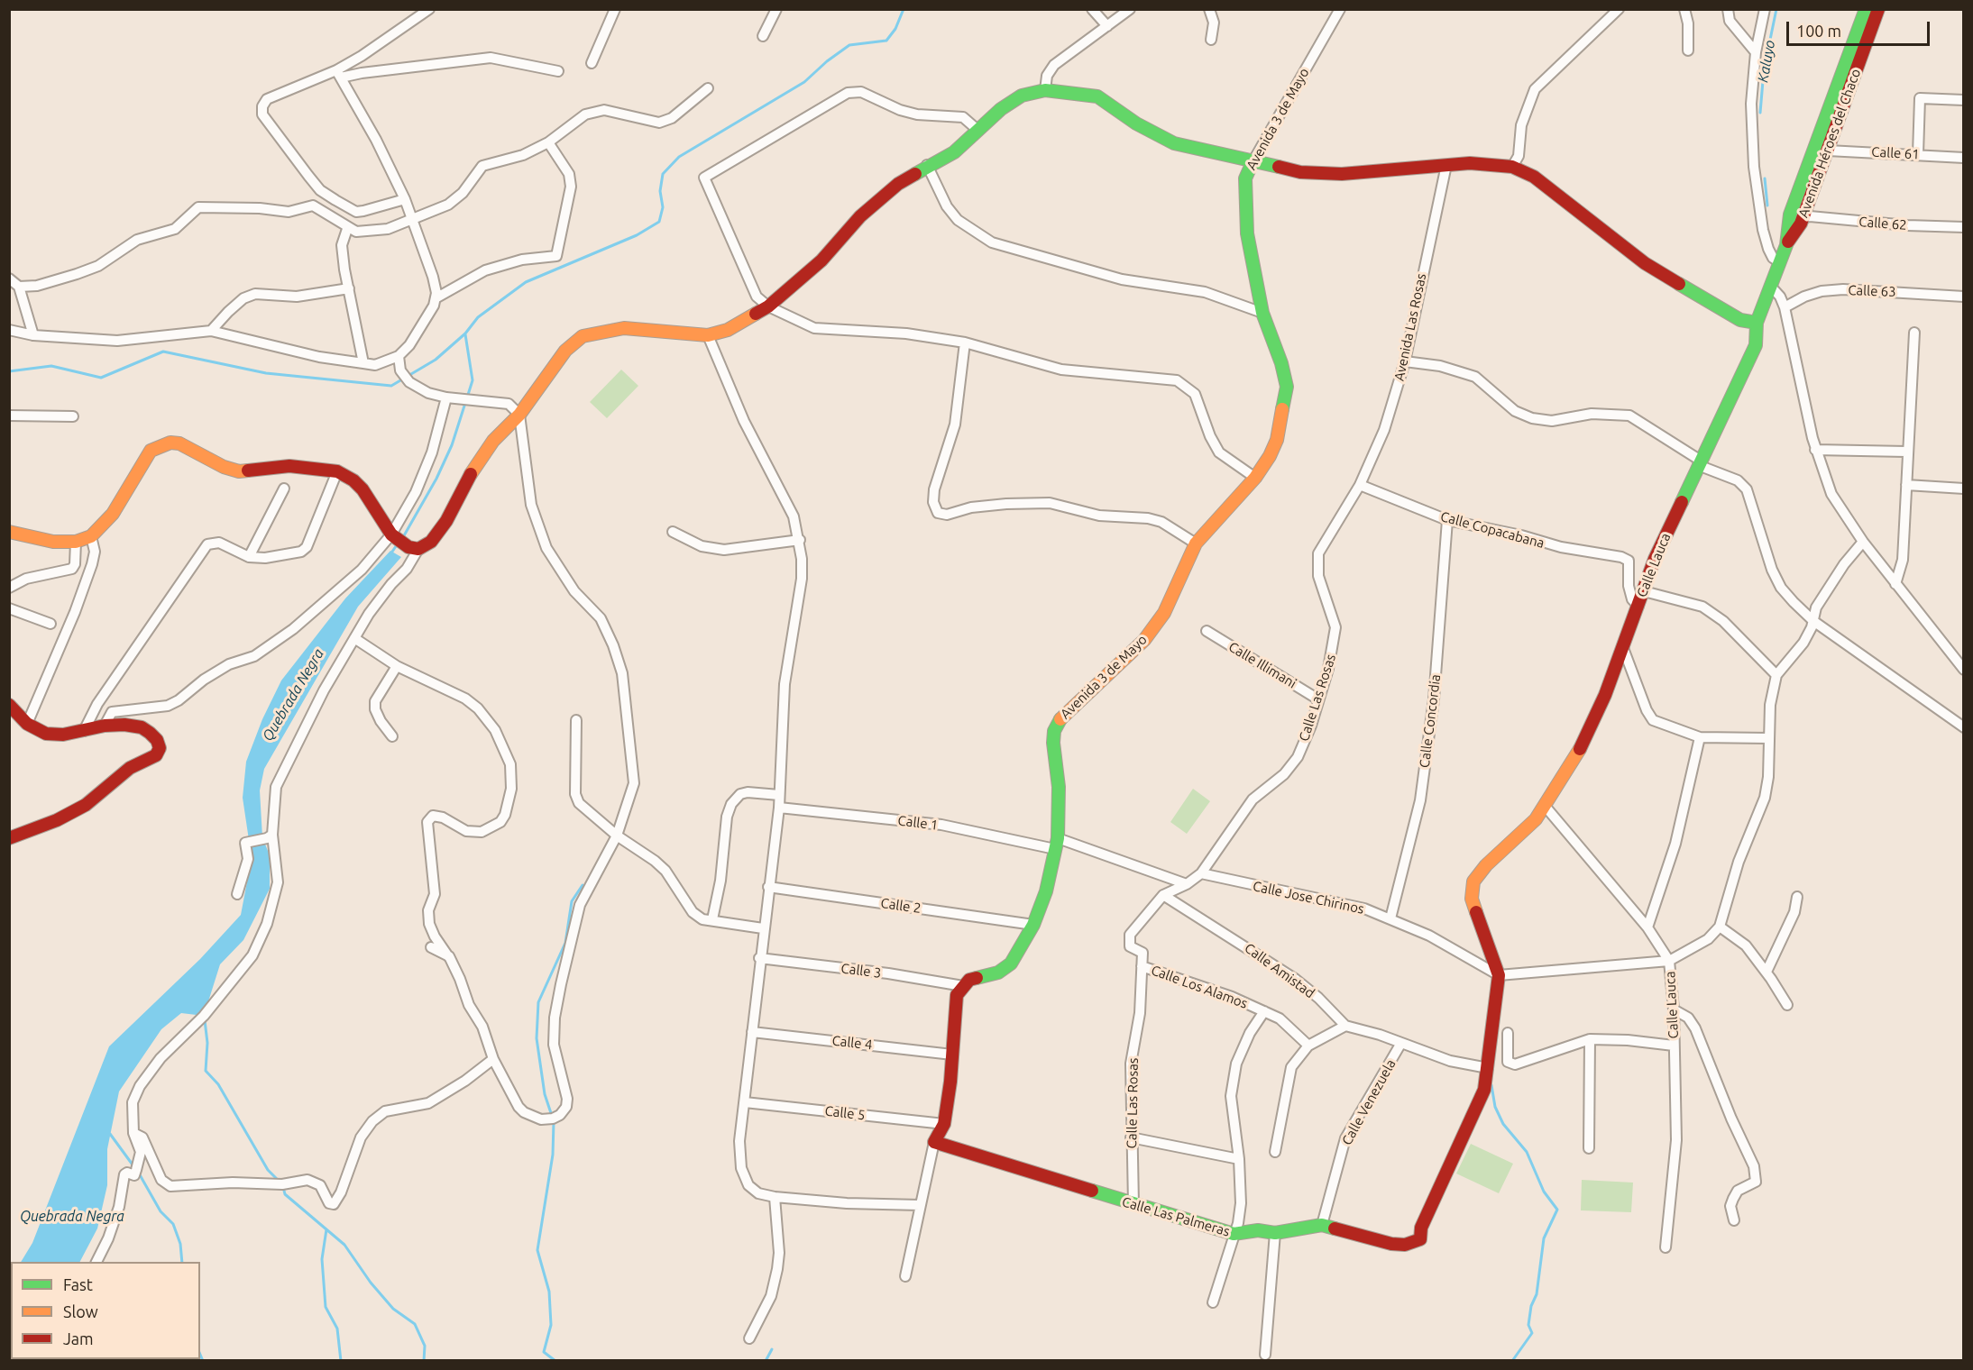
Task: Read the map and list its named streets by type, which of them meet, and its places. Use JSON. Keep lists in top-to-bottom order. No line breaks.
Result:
{"streets":{"main road":["Avenida 3 de Mayo","Avenida Héroes del Chaco","Calle Lauca","Calle Las Palmeras"],"street":["Calle 61","Calle 62","Calle 63","Avenida Las Rosas","Calle Copacabana","Calle Illimani","Calle Las Rosas","Calle Concordia","Calle 1","Calle Jose Chirinos","Calle 2","Calle 3","Calle Amistad","Calle Los Alamos","Calle 4","Calle Venezuela","Calle 5"]},"crossings":[["Avenida 3 de Mayo","Calle 1"],["Avenida 3 de Mayo","Calle 2"],["Avenida 3 de Mayo","Calle 3"],["Avenida Héroes del Chaco","Calle 61"],["Avenida Héroes del Chaco","Calle 62"],["Avenida Héroes del Chaco","Calle Lauca"],["Avenida Las Rosas","Calle Copacabana"],["Avenida Las Rosas","Calle Las Rosas"],["Calle Copacabana","Calle Lauca"],["Calle Copacabana","Calle Las Rosas"],["Calle Copacabana","Calle Concordia"],["Calle Lauca","Calle Jose Chirinos"],["Calle Lauca","Calle Amistad"],["Calle Lauca","Calle Las Palmeras"],["Calle Illimani","Calle Las Rosas"],["Calle Las Rosas","Calle 1"],["Calle Las Rosas","Calle Jose Chirinos"],["Calle Las Rosas","Calle Amistad"],["Calle Las Rosas","Calle Los Alamos"],["Calle Las Rosas","Calle Las Palmeras"],["Calle Concordia","Calle Jose Chirinos"],["Calle Amistad","Calle Venezuela"],["Calle Venezuela","Calle Las Palmeras"]],"water":["Kaluyo","Quebrada Negra"],"legend":["Fast","Slow","Jam"],"scale_bar":"100 m"}
